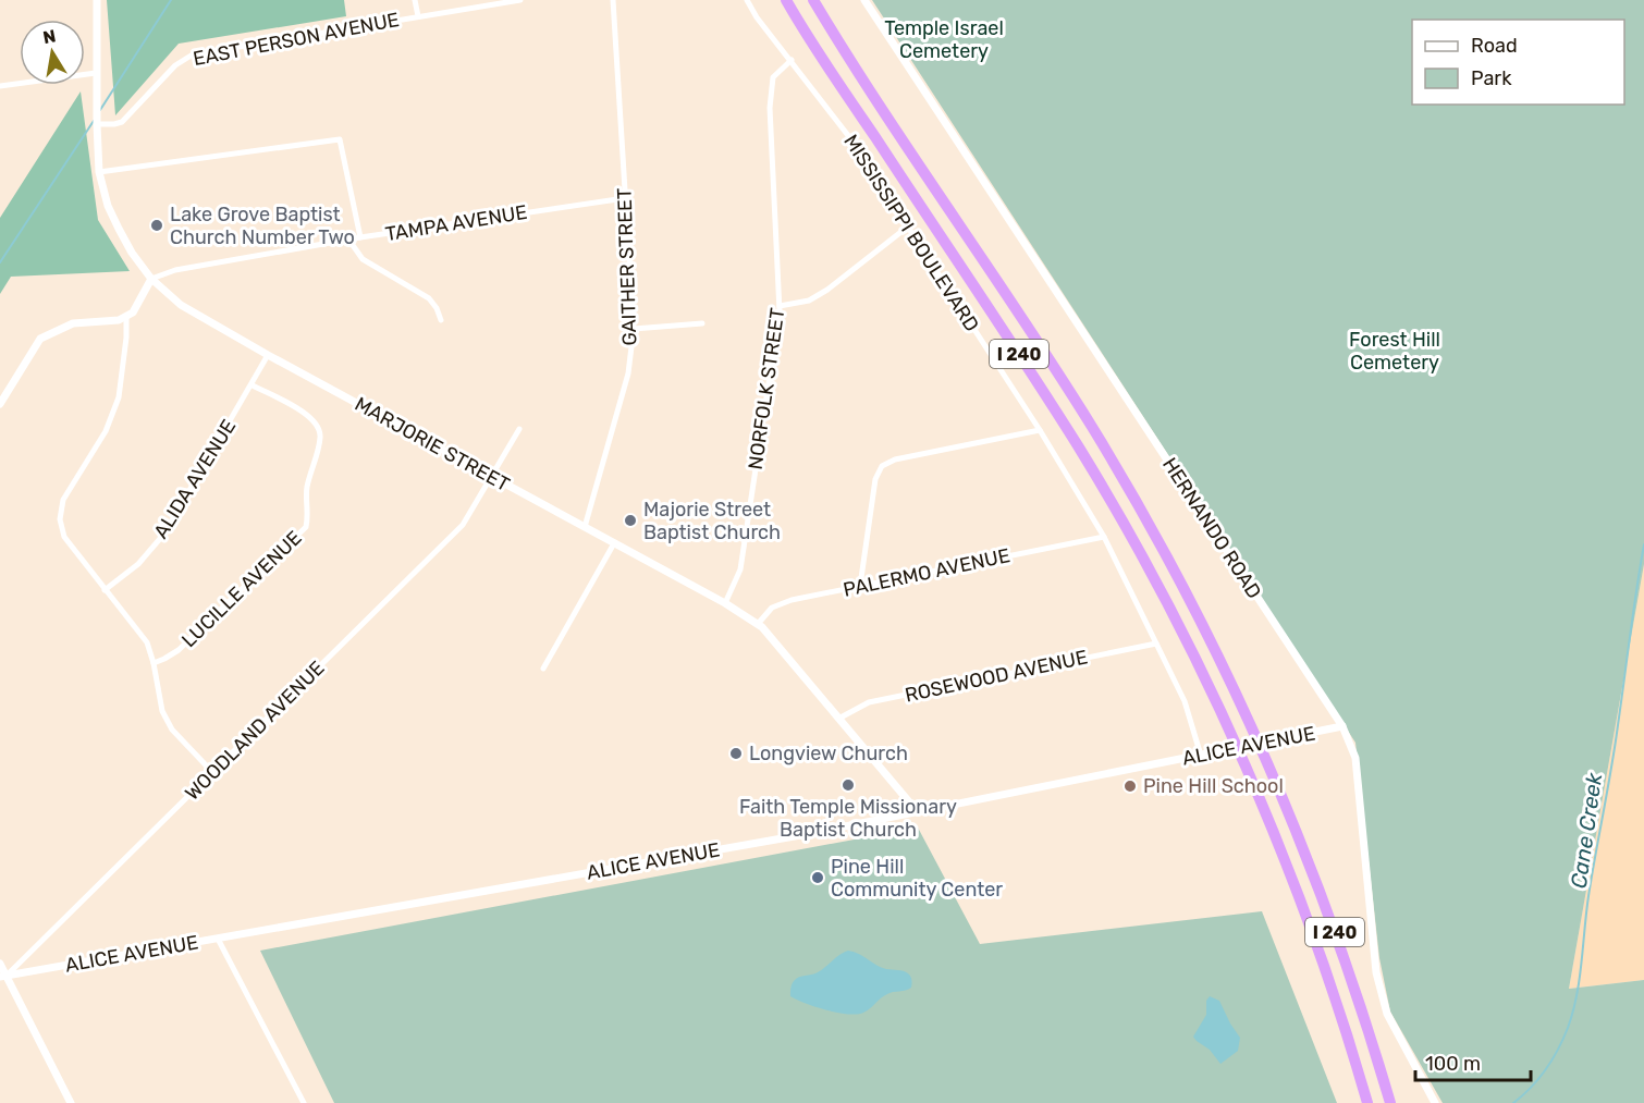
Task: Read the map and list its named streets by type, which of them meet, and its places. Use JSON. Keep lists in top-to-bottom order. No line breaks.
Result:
{"streets":{"highway":["I 240"],"street":["EAST PERSON AVENUE","TAMPA AVENUE","MISSISSIPPI BOULEVARD","GAITHER STREET","NORFOLK STREET","MARJORIE STREET","ALIDA AVENUE","HERNANDO ROAD","PALERMO AVENUE","LUCILLE AVENUE","ROSEWOOD AVENUE","WOODLAND AVENUE","ALICE AVENUE"]},"crossings":[["EAST PERSON AVENUE","MARJORIE STREET"],["TAMPA AVENUE","GAITHER STREET"],["TAMPA AVENUE","MARJORIE STREET"],["MISSISSIPPI BOULEVARD","NORFOLK STREET"],["MISSISSIPPI BOULEVARD","PALERMO AVENUE"],["MISSISSIPPI BOULEVARD","ROSEWOOD AVENUE"],["MISSISSIPPI BOULEVARD","ALICE AVENUE"],["GAITHER STREET","MARJORIE STREET"],["NORFOLK STREET","MARJORIE STREET"],["MARJORIE STREET","ALIDA AVENUE"],["MARJORIE STREET","PALERMO AVENUE"],["MARJORIE STREET","ROSEWOOD AVENUE"],["MARJORIE STREET","WOODLAND AVENUE"],["MARJORIE STREET","ALICE AVENUE"],["ALIDA AVENUE","LUCILLE AVENUE"],["HERNANDO ROAD","ALICE AVENUE"],["WOODLAND AVENUE","ALICE AVENUE"]],"water":["Cane Creek"],"parks":["Temple Israel Cemetery","Forest Hill Cemetery"],"places":["Lake Grove Baptist Church Number Two","Majorie Street Baptist Church","Longview Church","Faith Temple Missionary Baptist Church","Pine Hill School","Pine Hill Community Center"],"legend":["Road","Park"],"scale_bar":"100 m","north":"top"}
